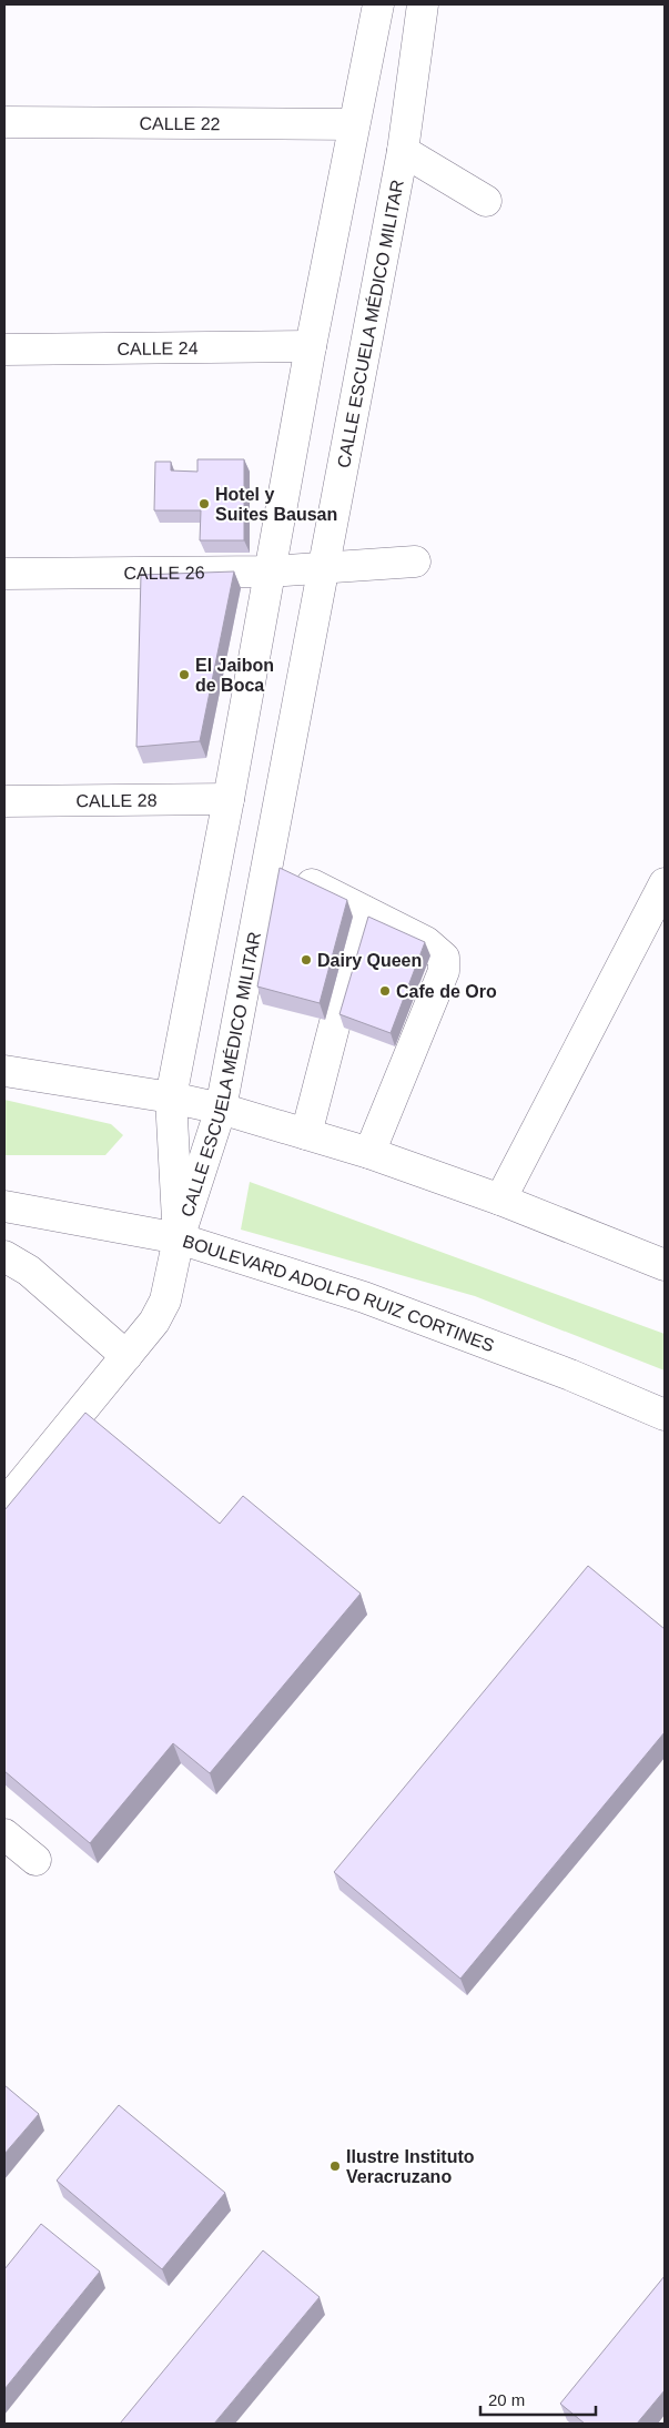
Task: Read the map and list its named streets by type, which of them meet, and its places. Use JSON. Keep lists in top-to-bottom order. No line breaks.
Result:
{"streets":{"street":["CALLE 22","CALLE ESCUELA MÉDICO MILITAR","CALLE 24","CALLE 26","CALLE 28","BOULEVARD ADOLFO RUIZ CORTINES"]},"crossings":[["CALLE 22","CALLE ESCUELA MÉDICO MILITAR"],["CALLE ESCUELA MÉDICO MILITAR","CALLE 24"],["CALLE ESCUELA MÉDICO MILITAR","CALLE 26"],["CALLE ESCUELA MÉDICO MILITAR","CALLE 28"],["CALLE ESCUELA MÉDICO MILITAR","BOULEVARD ADOLFO RUIZ CORTINES"]],"places":["Hotel y Suites Bausan","El Jaibon de Boca","Dairy Queen","Cafe de Oro","Ilustre Instituto Veracruzano"],"scale_bar":"20 m"}
